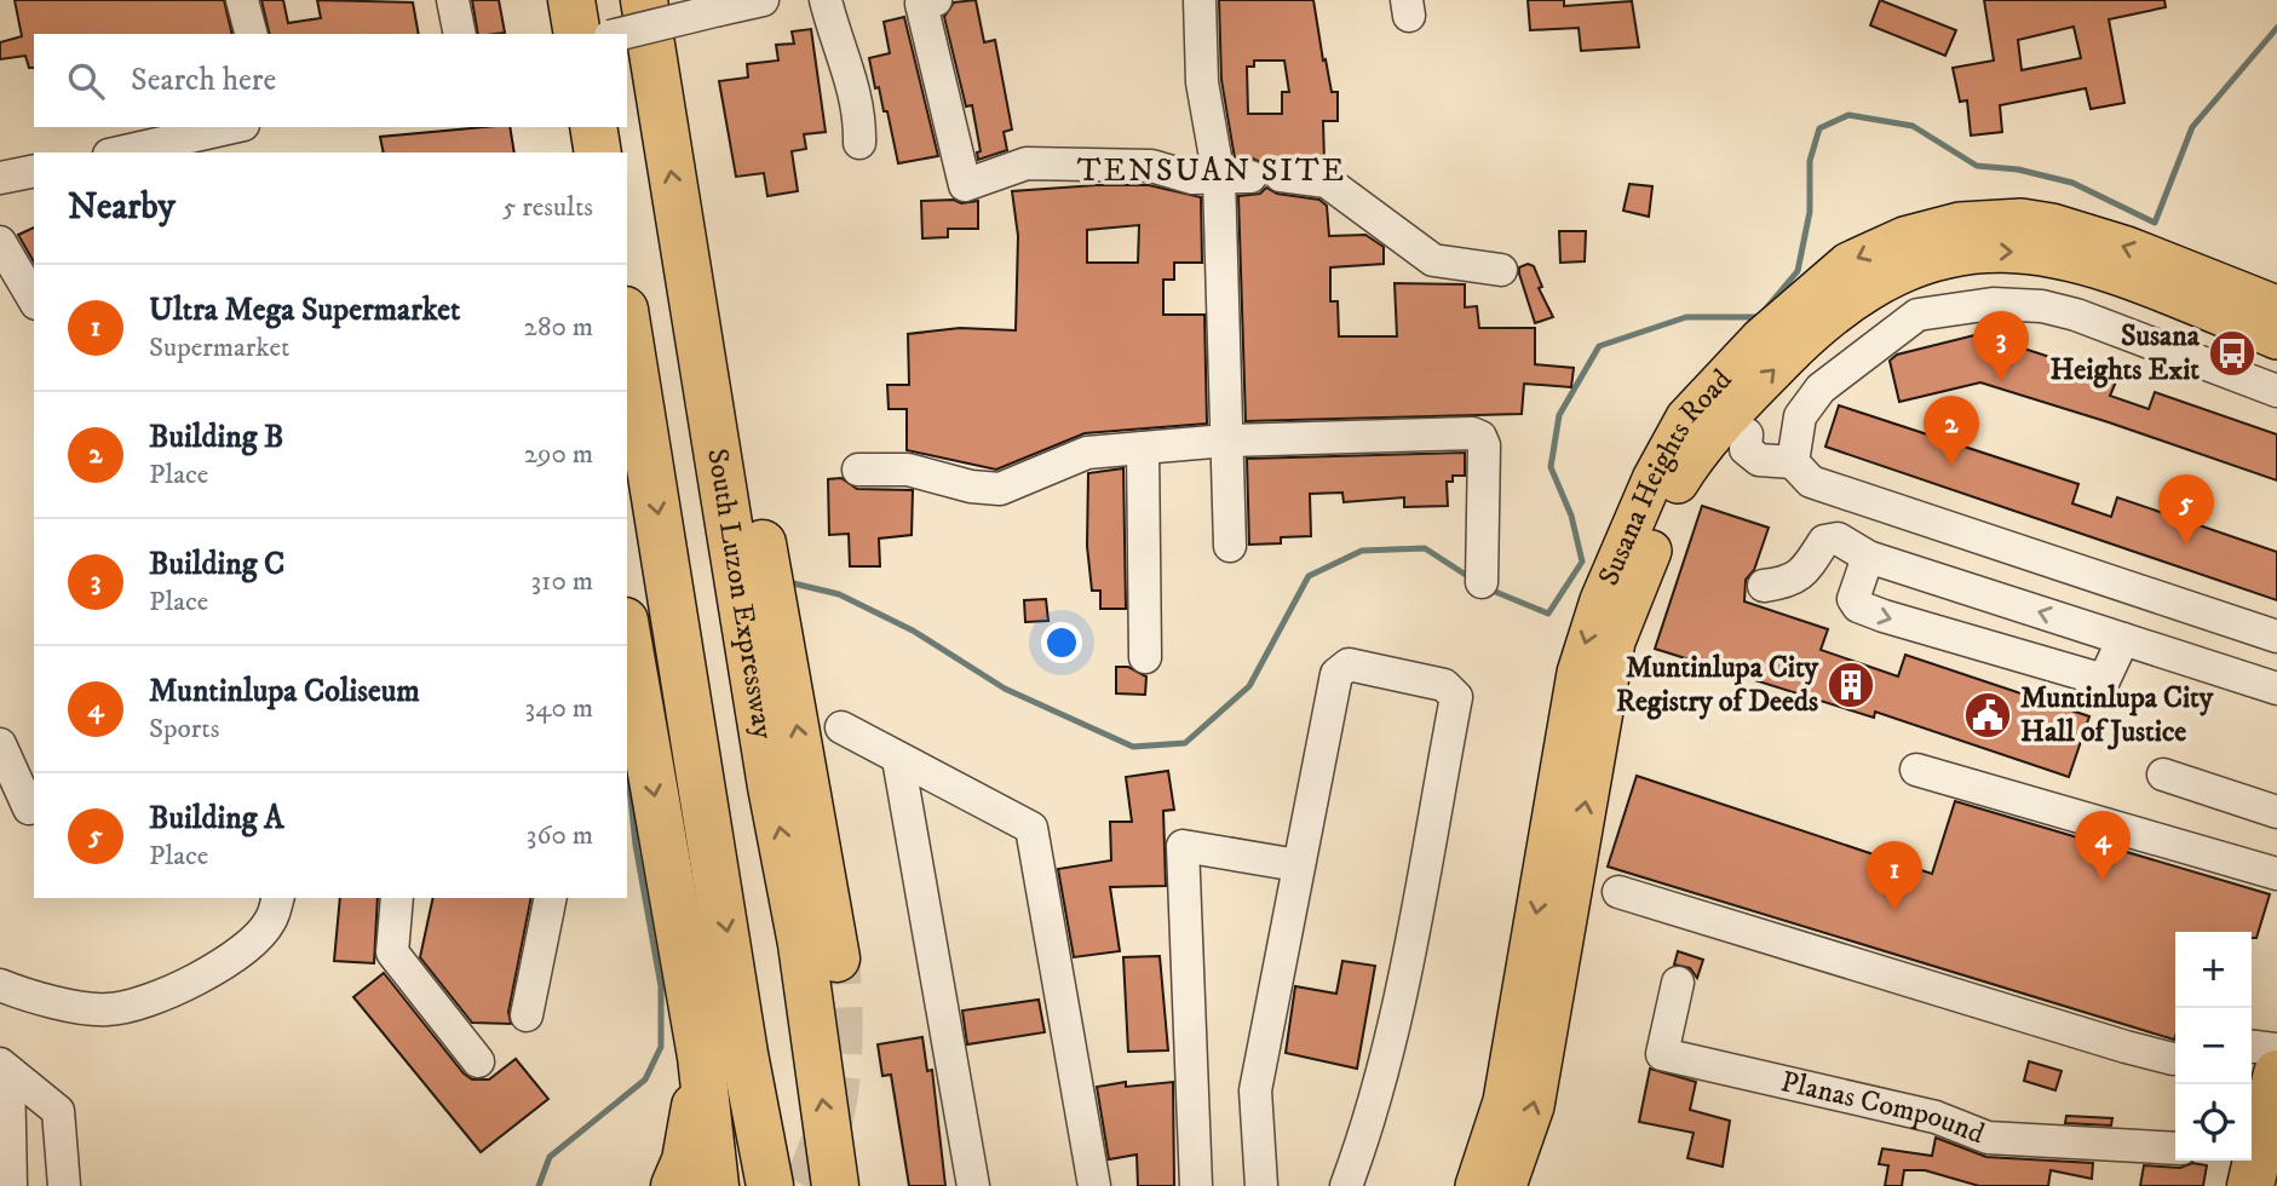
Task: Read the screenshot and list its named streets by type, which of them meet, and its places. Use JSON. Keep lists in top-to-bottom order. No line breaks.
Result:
{"streets":{"highway":["South Luzon Expressway"],"main road":["Susana Heights Road"],"street":["Planas Compound"]},"districts":["TENSUAN SITE"],"places":{"bus stop":["Susana Heights Exit"],"building":["Muntinlupa City Registry of Deeds"],"public building":["Muntinlupa City Hall of Justice"]},"page":{"search":"Search here","heading":["Nearby","5 results"],"list":[{"mark":"1","name":"Ultra Mega Supermarket","note":"Supermarket","value":"280 m"},{"mark":"2","name":"Building B","note":"Place","value":"290 m"},{"mark":"3","name":"Building C","note":"Place","value":"310 m"},{"mark":"4","name":"Muntinlupa Coliseum","note":"Sports","value":"340 m"},{"mark":"5","name":"Building A","note":"Place","value":"360 m"}],"pins":["3","2","5","4","1"],"map_buttons":["+","−"]}}
